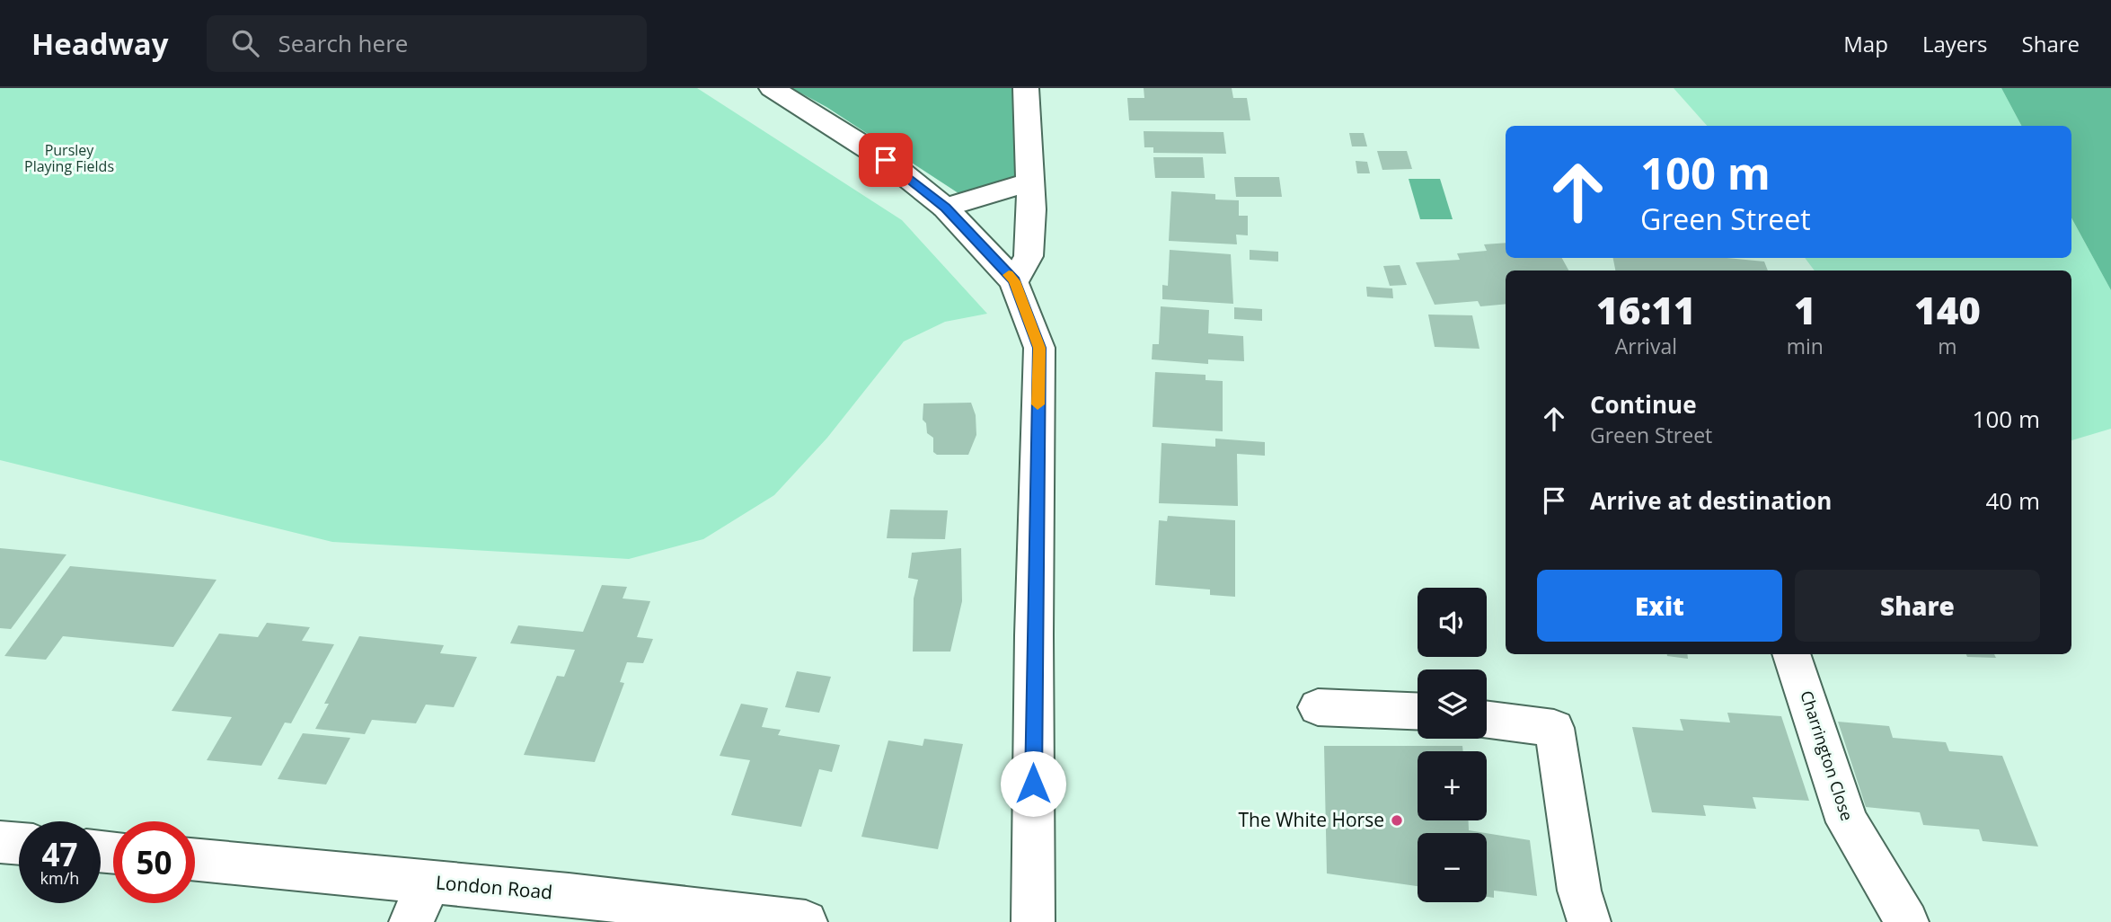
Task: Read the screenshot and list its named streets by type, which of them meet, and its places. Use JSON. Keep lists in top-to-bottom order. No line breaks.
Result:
{"streets":{"street":["Charrington Close","London Road"]},"parks":["Pursley Playing Fields"],"places":["The White Horse"],"page":{"header":"Headway","search":"Search here","nav":["Map","Layers","Share"],"turn":["100 m","Green Street"],"eta":["16:11","Arrival","1","min","140","m"],"list":[{"name":"Continue","note":"Green Street","value":"100 m"},{"name":"Arrive at destination","value":"40 m"}],"buttons":["Exit","Share"],"map_buttons":["+","−"],"speed":"47 km/h","limit":"50"}}
